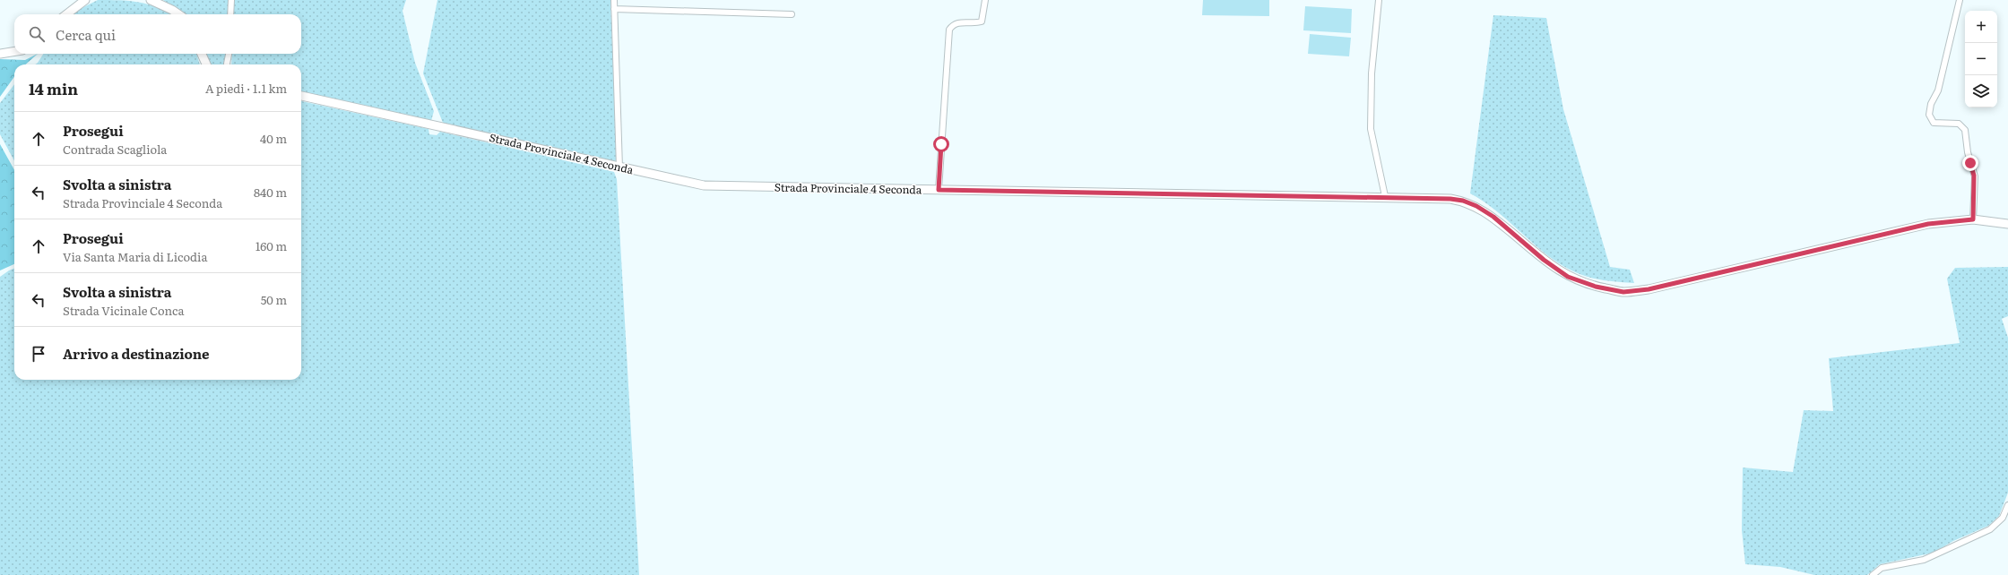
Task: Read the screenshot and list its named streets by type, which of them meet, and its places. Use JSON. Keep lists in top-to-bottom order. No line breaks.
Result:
{"streets":{"street":["Strada Provinciale 4 Seconda"]},"page":{"map_buttons":["+","−"],"search":"Cerca qui","heading":["14 min","A piedi · 1.1 km"],"list":[["Prosegui","Contrada Scagliola","40 m"],["Svolta a sinistra","Strada Provinciale 4 Seconda","840 m"],["Prosegui","Via Santa Maria di Licodia","160 m"],["Svolta a sinistra","Strada Vicinale Conca","50 m"],"Arrivo a destinazione"]}}
